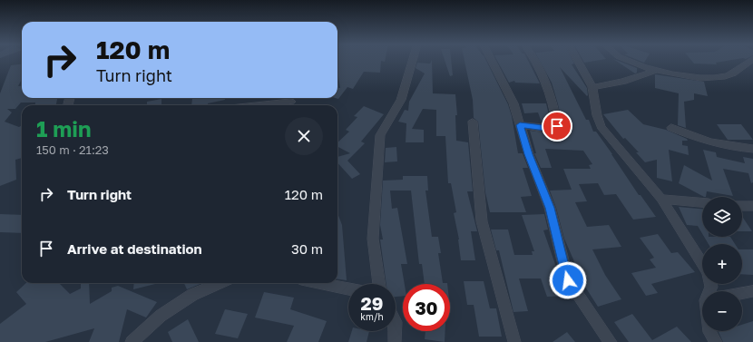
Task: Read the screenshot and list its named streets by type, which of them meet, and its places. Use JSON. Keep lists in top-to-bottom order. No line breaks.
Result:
{"page":{"turn":["120 m","Turn right"],"heading":["1 min","150 m · 21:23"],"list":[{"name":"Turn right","value":"120 m"},{"name":"Arrive at destination","value":"30 m"}],"map_buttons":["+","−"],"speed":"29 km/h","limit":"30"}}
